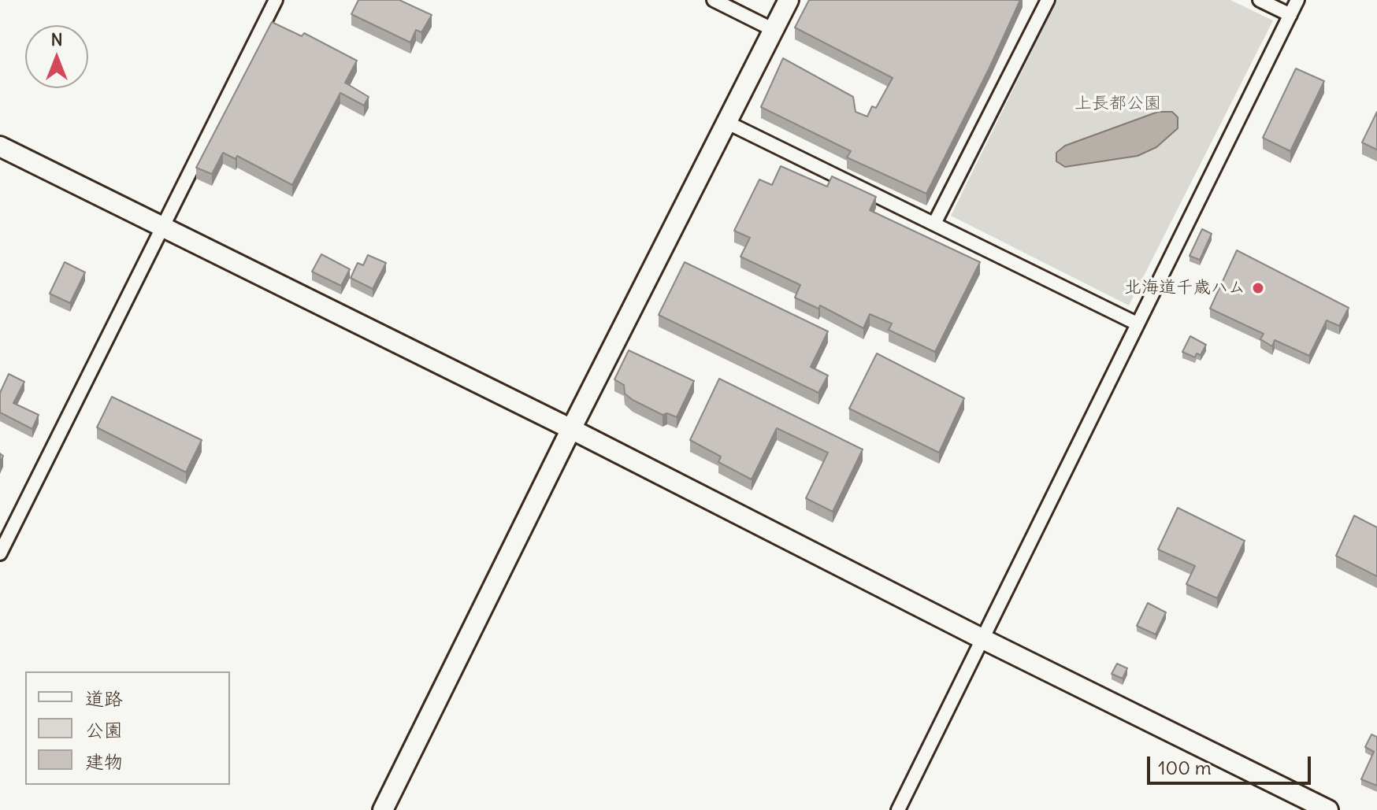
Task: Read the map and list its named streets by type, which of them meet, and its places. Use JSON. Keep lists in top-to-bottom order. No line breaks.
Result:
{"parks":["上長都公園"],"places":["北海道千歳ハム"],"legend":["道路","公園","建物"],"scale_bar":"100 m","north":"top"}
